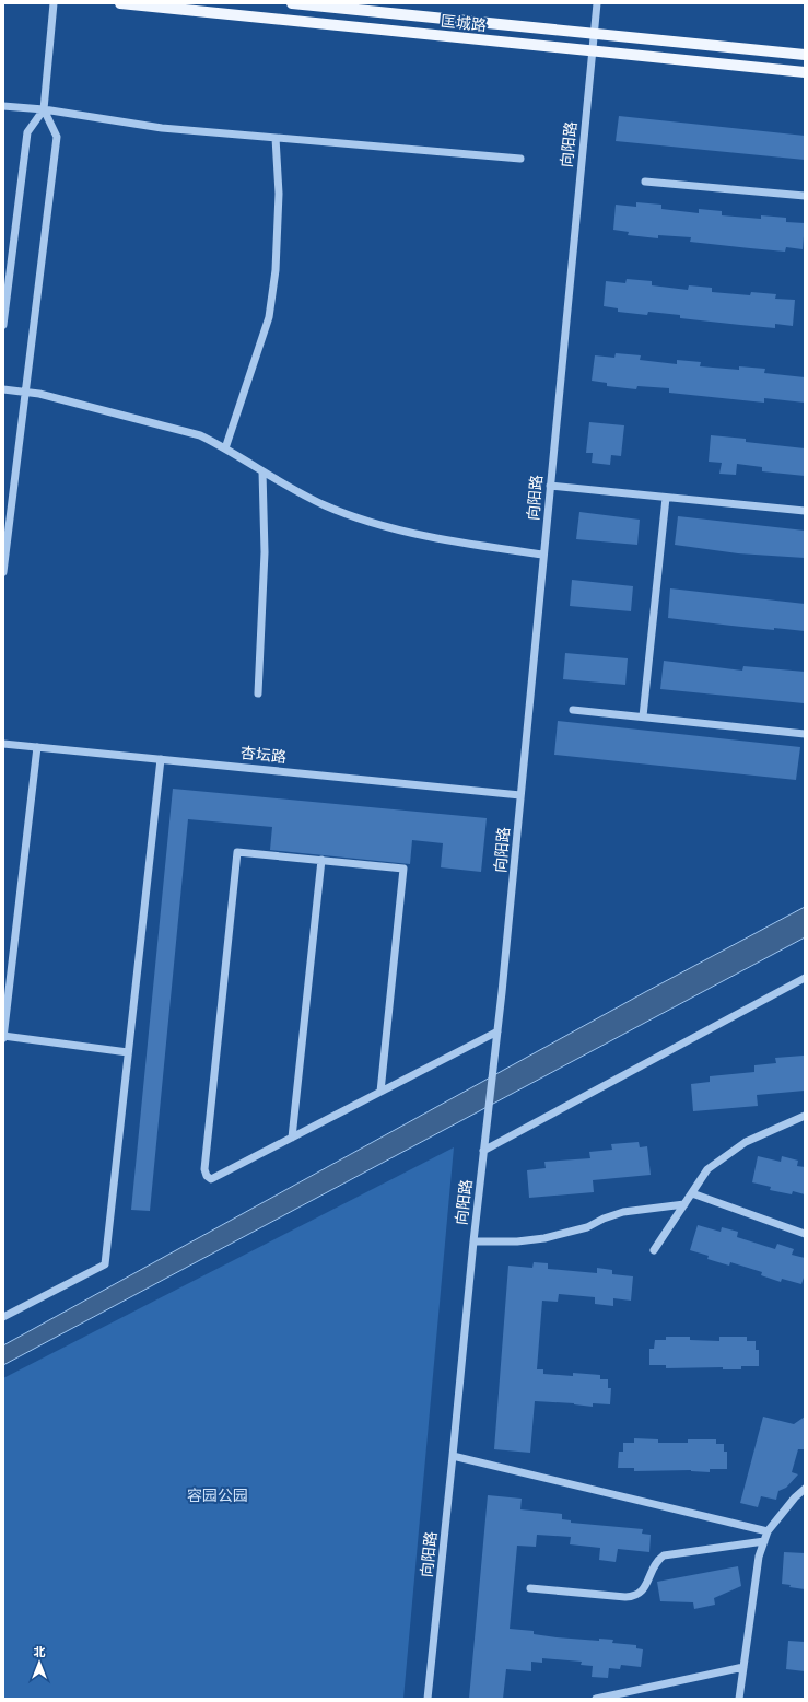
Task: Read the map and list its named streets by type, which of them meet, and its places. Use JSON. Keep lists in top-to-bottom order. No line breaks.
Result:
{"streets":{"main road":["匡城路"],"street":["向阳路","杏坛路"]},"crossings":[["匡城路","向阳路"],["向阳路","杏坛路"]],"parks":["容园公园"],"north":"top"}
